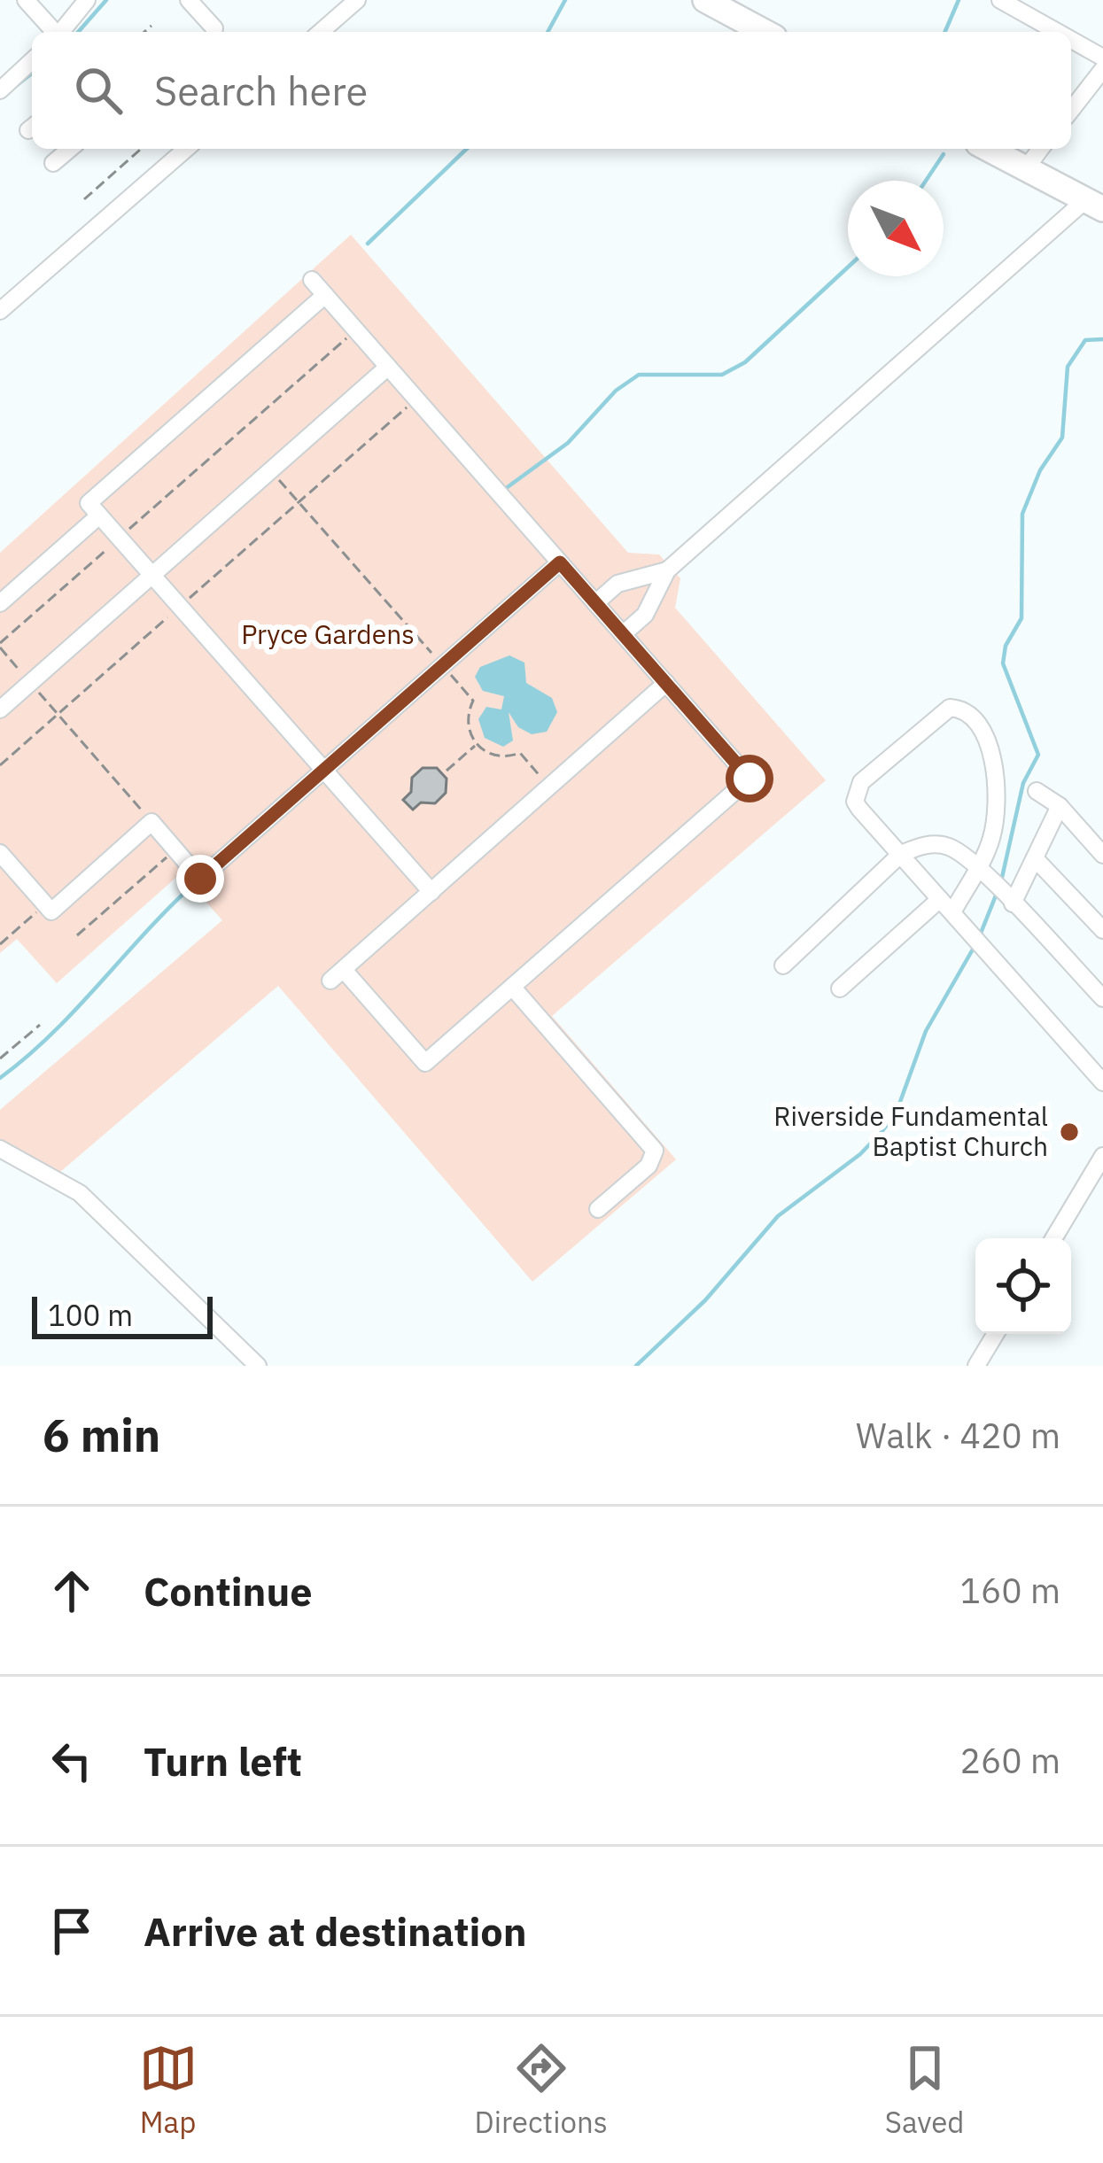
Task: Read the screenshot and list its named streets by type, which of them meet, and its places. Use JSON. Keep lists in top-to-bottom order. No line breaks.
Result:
{"parks":["Pryce Gardens"],"places":["Riverside Fundamental Baptist Church"],"scale_bar":"100 m","north":"bottom right","page":{"search":"Search here","scale":"100 m","heading":["6 min","Walk · 420 m"],"list":[["Continue","160 m"],["Turn left","260 m"],"Arrive at destination"],"nav":["Map","Directions","Saved"]}}
